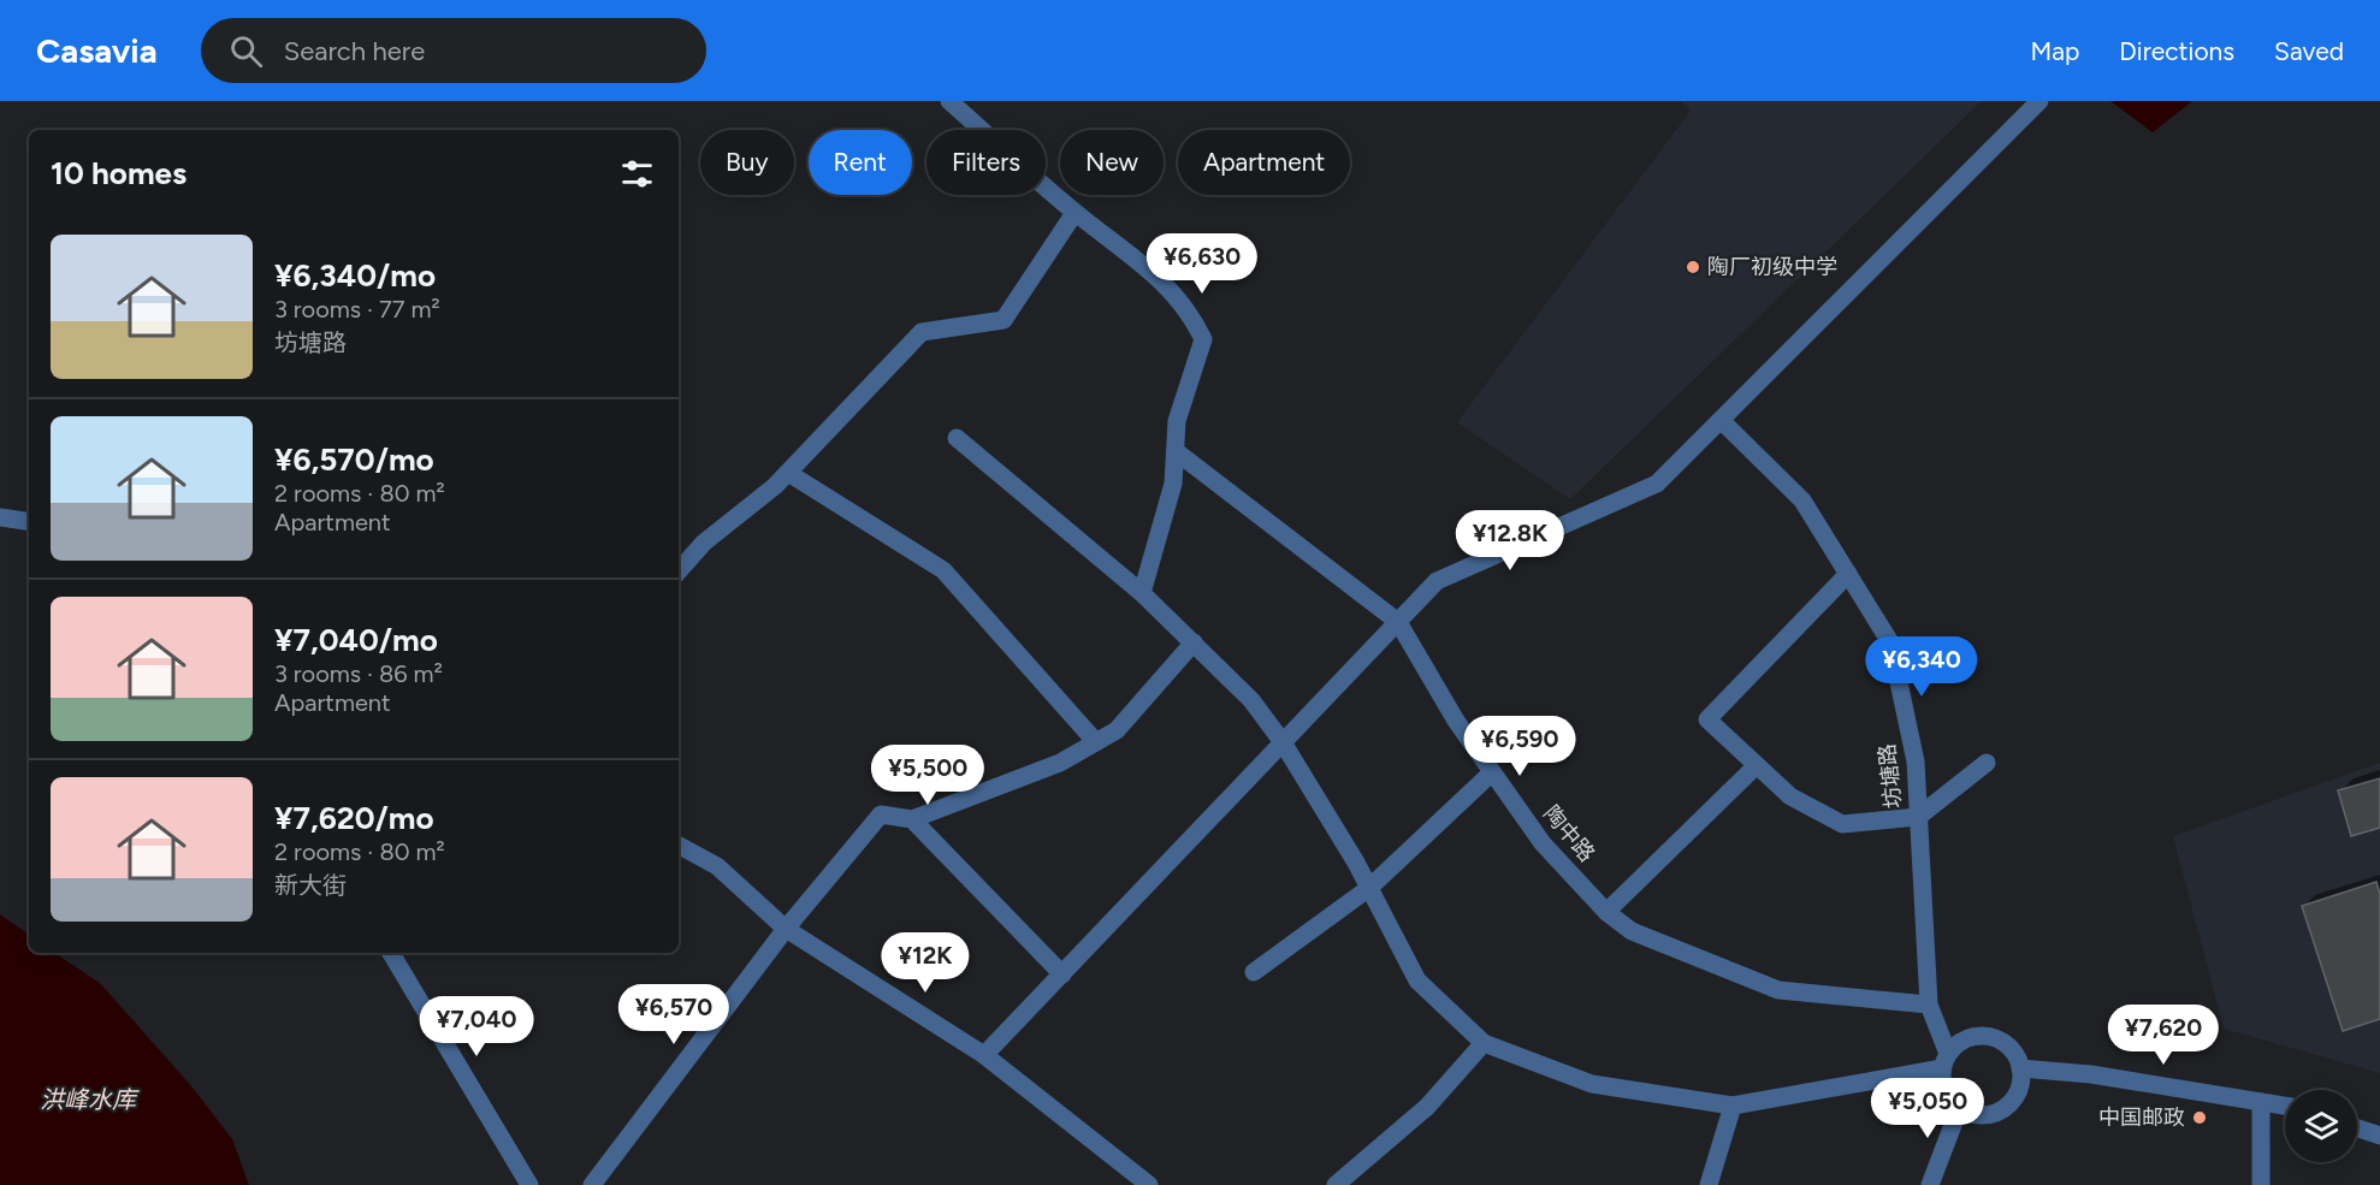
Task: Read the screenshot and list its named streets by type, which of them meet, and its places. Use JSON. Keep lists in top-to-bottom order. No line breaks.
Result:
{"streets":{"street":["坊塘路","陶中路"]},"crossings":[["坊塘路","陶中路"]],"water":["洪峰水库"],"places":["陶厂初级中学","中国邮政"],"page":{"header":"Casavia","search":"Search here","nav":["Map","Directions","Saved"],"chip":["Buy","Rent","Filters","New","Apartment"],"heading":"10 homes","list":[{"name":"¥6,340/mo","note":"3 rooms · 77 m² · 坊塘路"},{"name":"¥6,570/mo","note":"2 rooms · 80 m² · Apartment"},{"name":"¥7,040/mo","note":"3 rooms · 86 m² · Apartment"},{"name":"¥7,620/mo","note":"2 rooms · 80 m² · 新大街"}],"price":["¥6,630","¥12.8K","¥6,340","¥6,590","¥5,500","¥12K","¥6,570","¥7,040","¥7,620","¥5,050"]}}
